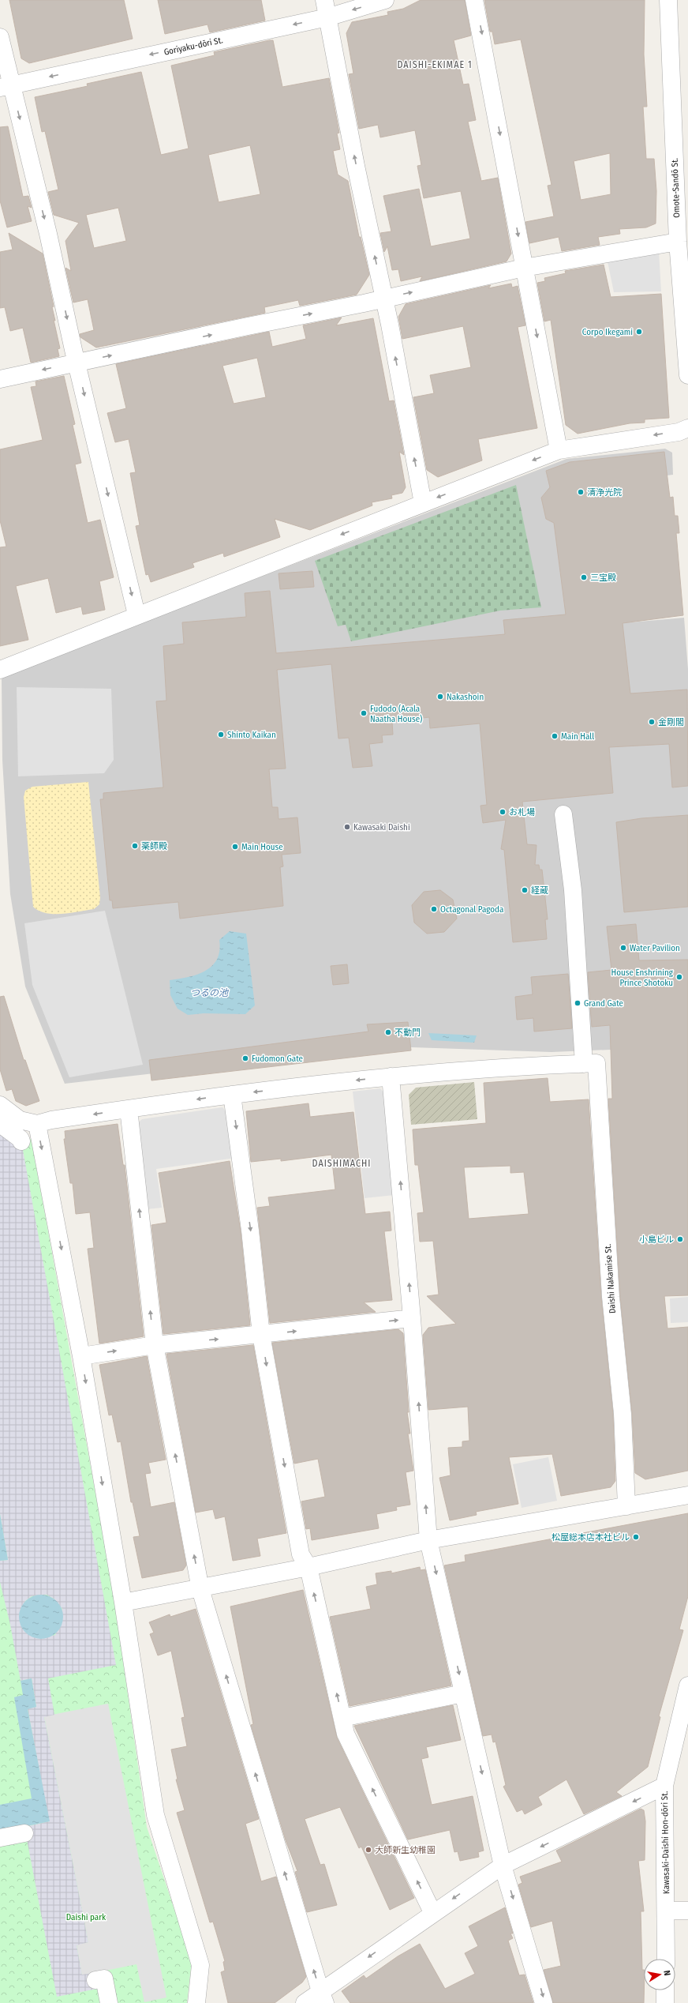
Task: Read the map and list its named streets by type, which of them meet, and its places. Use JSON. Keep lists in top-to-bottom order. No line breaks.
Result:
{"streets":{"street":["Goriyaku-dōri St.","Omote-Sandō St.","Daishi Nakamise St.","Kawasaki-Daishi Hon-dōri St."]},"one_way":["Goriyaku-dōri St."],"districts":["DAISHI-EKIMAE 1","DAISHIMACHI"],"water":["つるの池"],"parks":["Daishi park"],"places":["Corpo Ikegami","清浄光院","三宝殿","Nakashoin","Fudodo (Acala Naatha House)","金剛閣","Shinto Kaikan","Main Hall","お札場","Kawasaki Daishi","薬師殿","Main House","経蔵","Octagonal Pagoda","Water Pavilion","House Enshrining Prince Shotoku","Grand Gate","不動門","Fudomon Gate","小島ビル","松屋総本店本社ビル","大師新生幼稚園"],"north":"right"}
